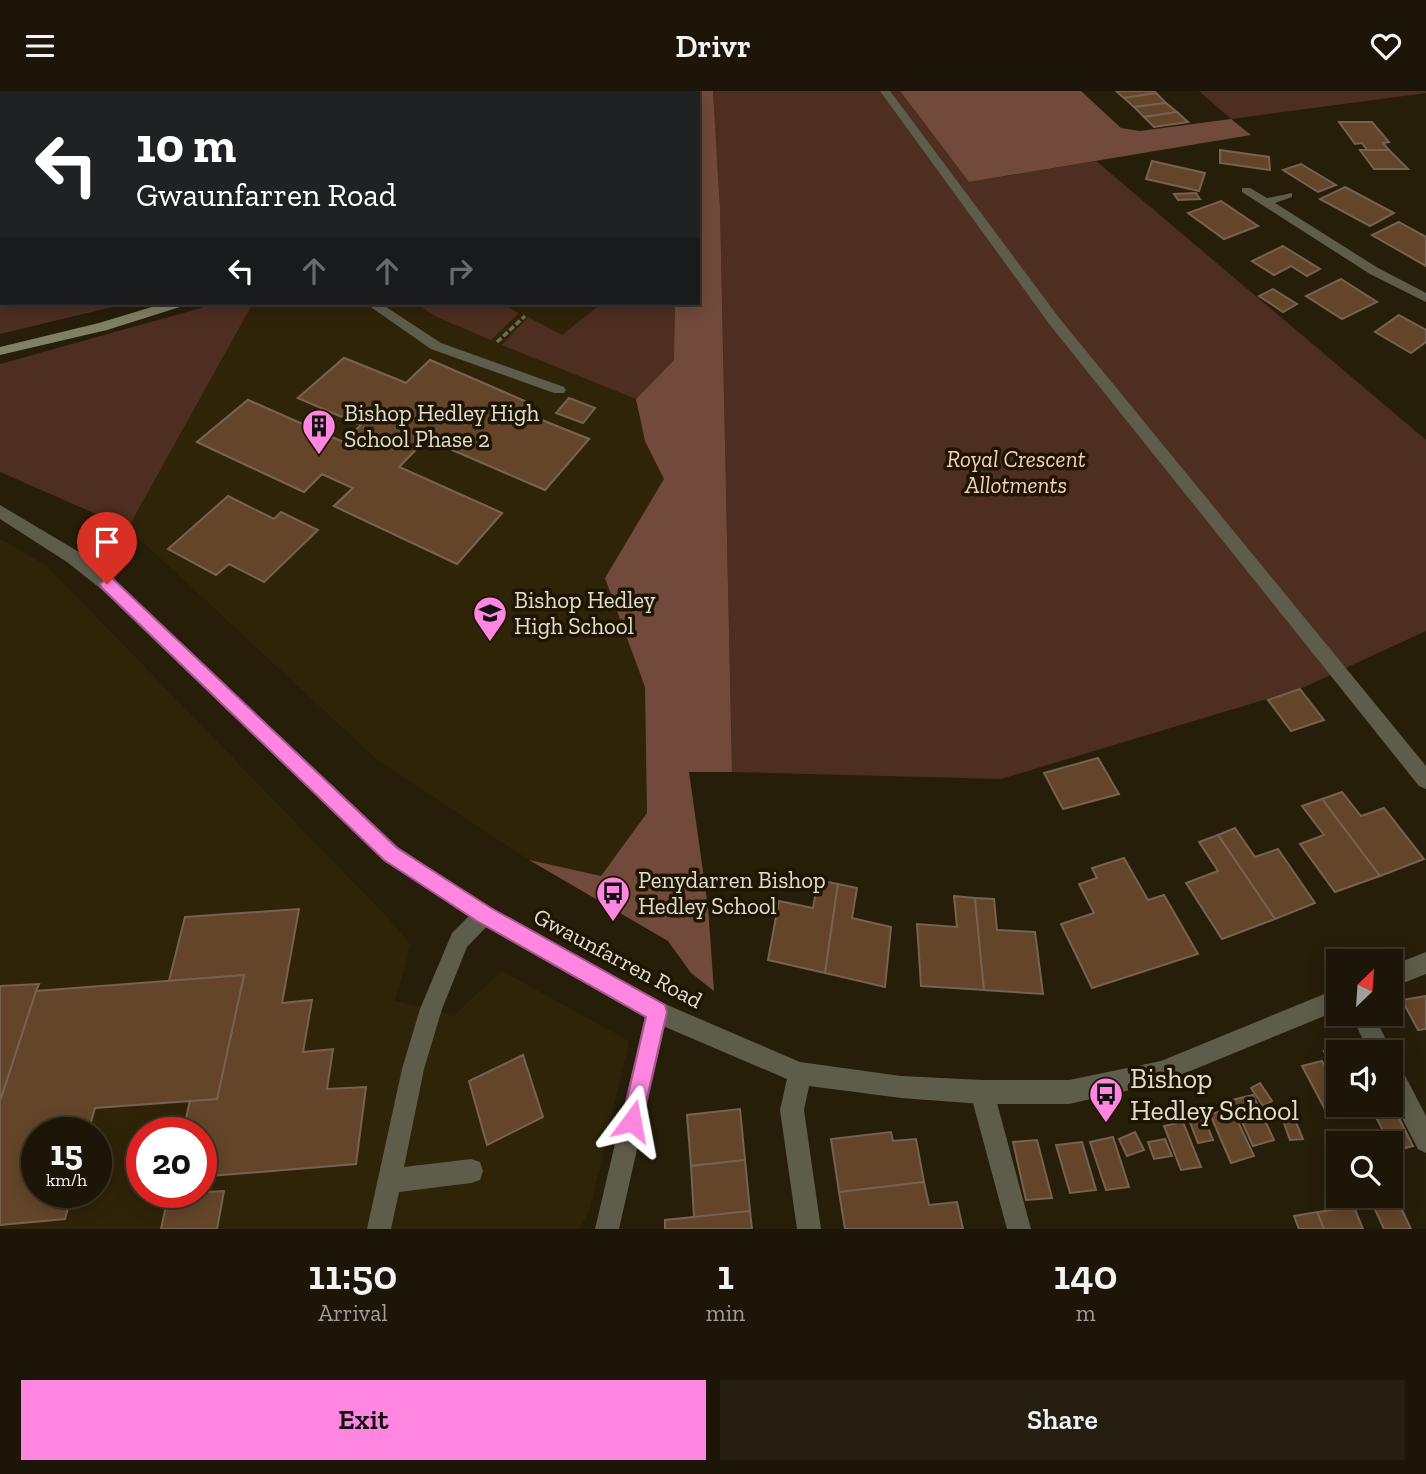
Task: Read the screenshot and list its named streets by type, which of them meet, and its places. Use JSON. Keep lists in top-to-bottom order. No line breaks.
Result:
{"streets":{"street":["Gwaunfarren Road"]},"parks":["Royal Crescent Allotments"],"places":{"building":["Bishop Hedley High School Phase 2"],"school or university":["Bishop Hedley High School"],"bus stop":["Penydarren Bishop Hedley School","Bishop Hedley School"]},"north":"top right","page":{"header":"Drivr","turn":["10 m","Gwaunfarren Road"],"speed":"15 km/h","limit":"20","eta":["11:50","Arrival","1","min","140","m"],"buttons":["Exit","Share"]}}
